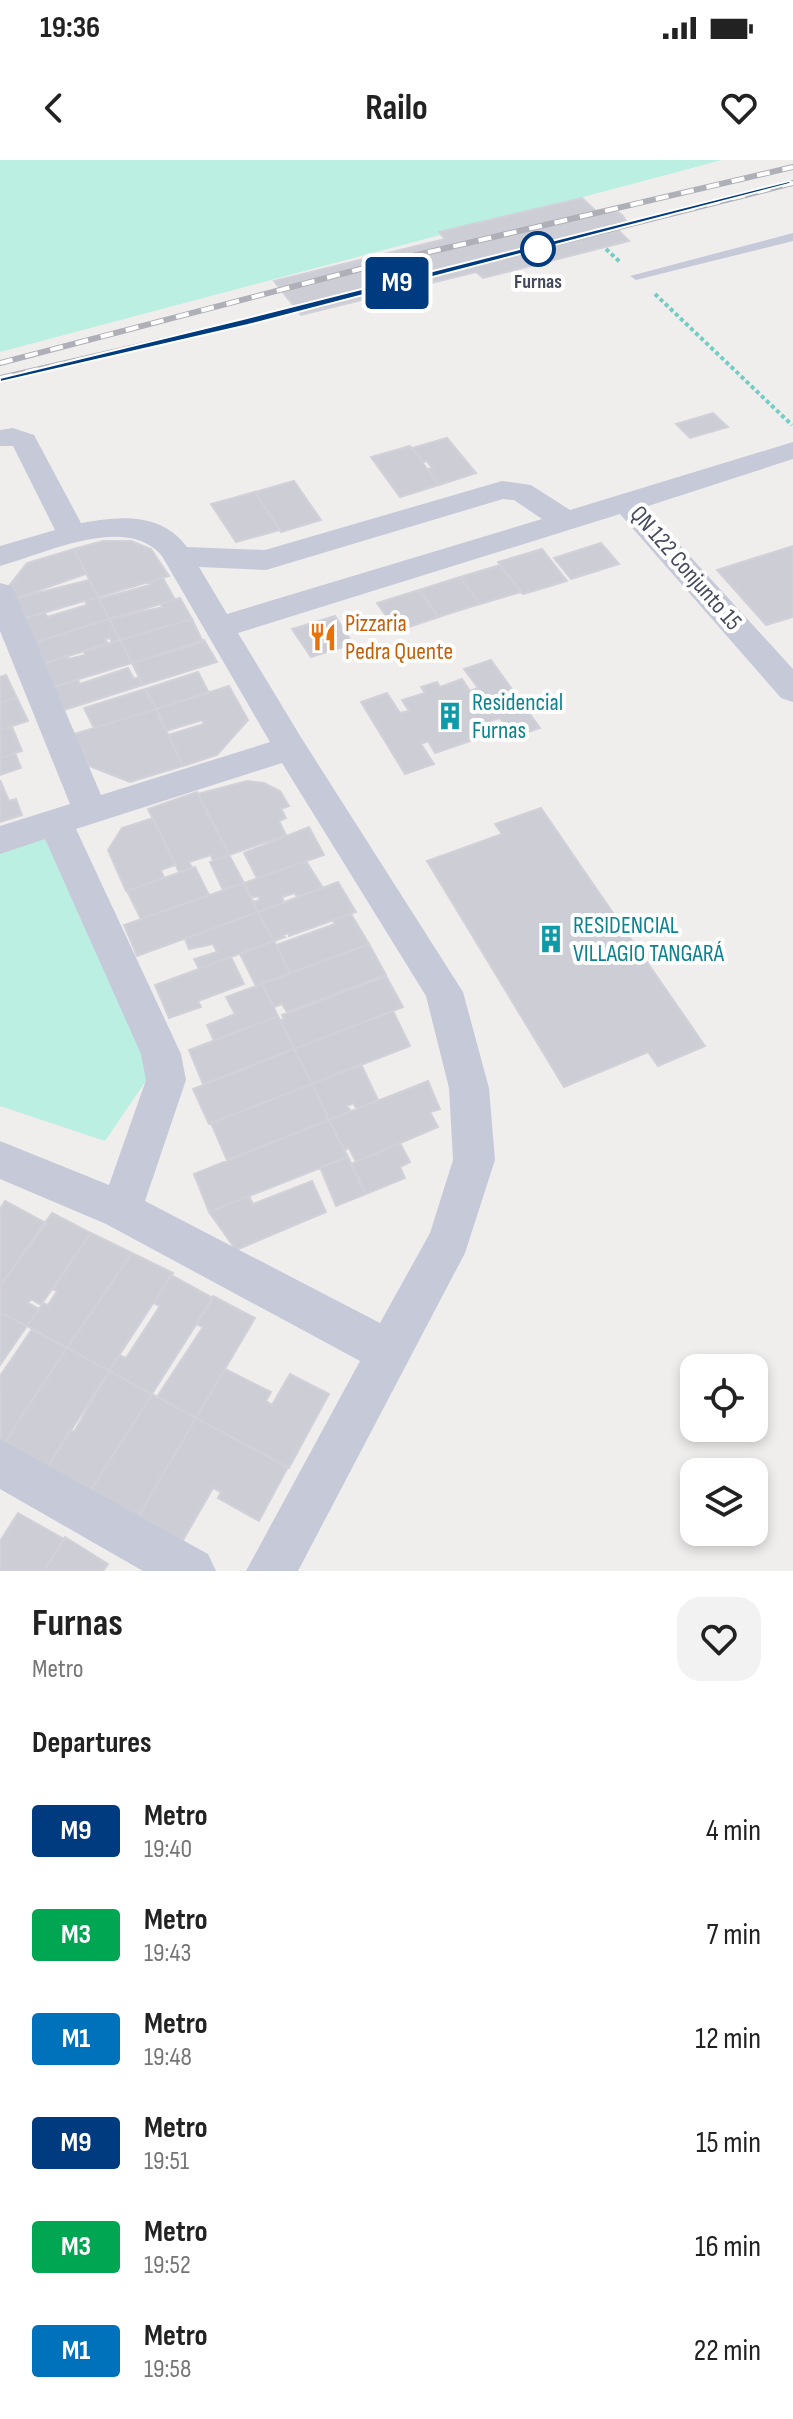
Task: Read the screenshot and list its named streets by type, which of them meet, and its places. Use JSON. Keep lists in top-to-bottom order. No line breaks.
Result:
{"streets":{"street":["QN 122 Conjunto 15"]},"places":{"other":["Furnas"],"restaurant":["Pizzaria Pedra Quente"],"building":["Residencial Furnas","RESIDENCIAL VILLAGIO TANGARÁ"]},"lines":["metro line M9"],"page":{"status":"19:36","header":"Railo","on_map":"M9","heading":[["Furnas","Metro"],"Departures"],"list":[{"mark":"M9","name":"Metro","note":"19:40","value":"4 min"},{"mark":"M3","name":"Metro","note":"19:43","value":"7 min"},{"mark":"M1","name":"Metro","note":"19:48","value":"12 min"},{"mark":"M9","name":"Metro","note":"19:51","value":"15 min"},{"mark":"M3","name":"Metro","note":"19:52","value":"16 min"},{"mark":"M1","name":"Metro","note":"19:58","value":"22 min"}]}}
